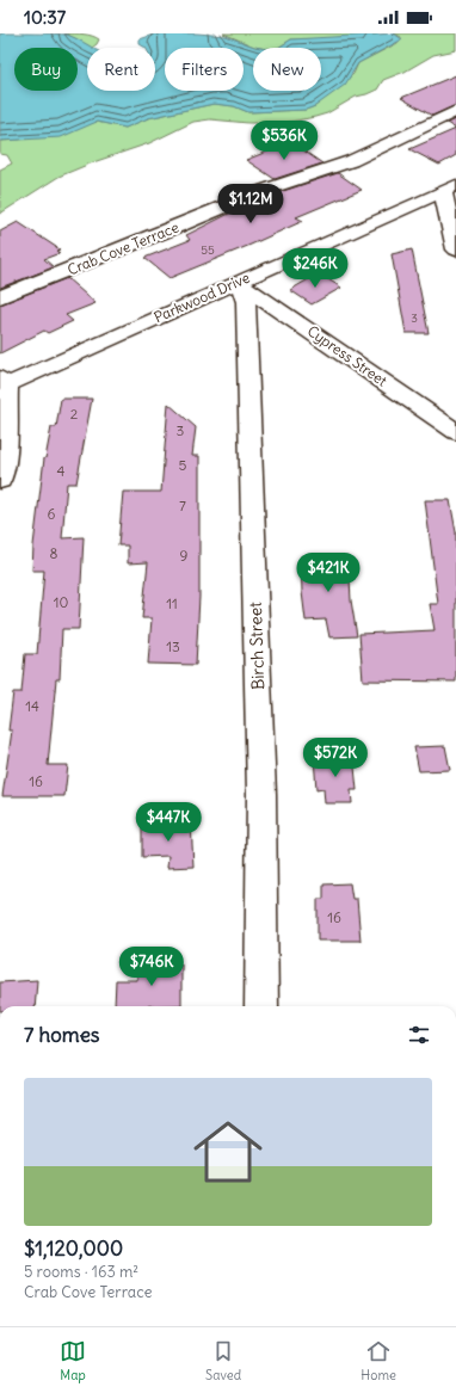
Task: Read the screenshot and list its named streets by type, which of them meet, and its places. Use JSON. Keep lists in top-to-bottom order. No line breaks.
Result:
{"streets":{"street":["Crab Cove Terrace","Parkwood Drive","Cypress Street","Birch Street"]},"crossings":[["Parkwood Drive","Cypress Street"],["Parkwood Drive","Birch Street"],["Cypress Street","Birch Street"]],"house_numbers":["55","3","2","3","5","4","7","6","8","9","10","11","13","14","16","16"],"page":{"status":"10:37","chip":["Buy","Rent","Filters","New"],"price":["$536K","$1.12M","$246K","$421K","$572K","$447K","$746K"],"heading":"7 homes","list":[{"name":"$1,120,000","note":"5 rooms · 163 m² · Crab Cove Terrace"}],"tabs":["Map","Saved","Home"]}}
